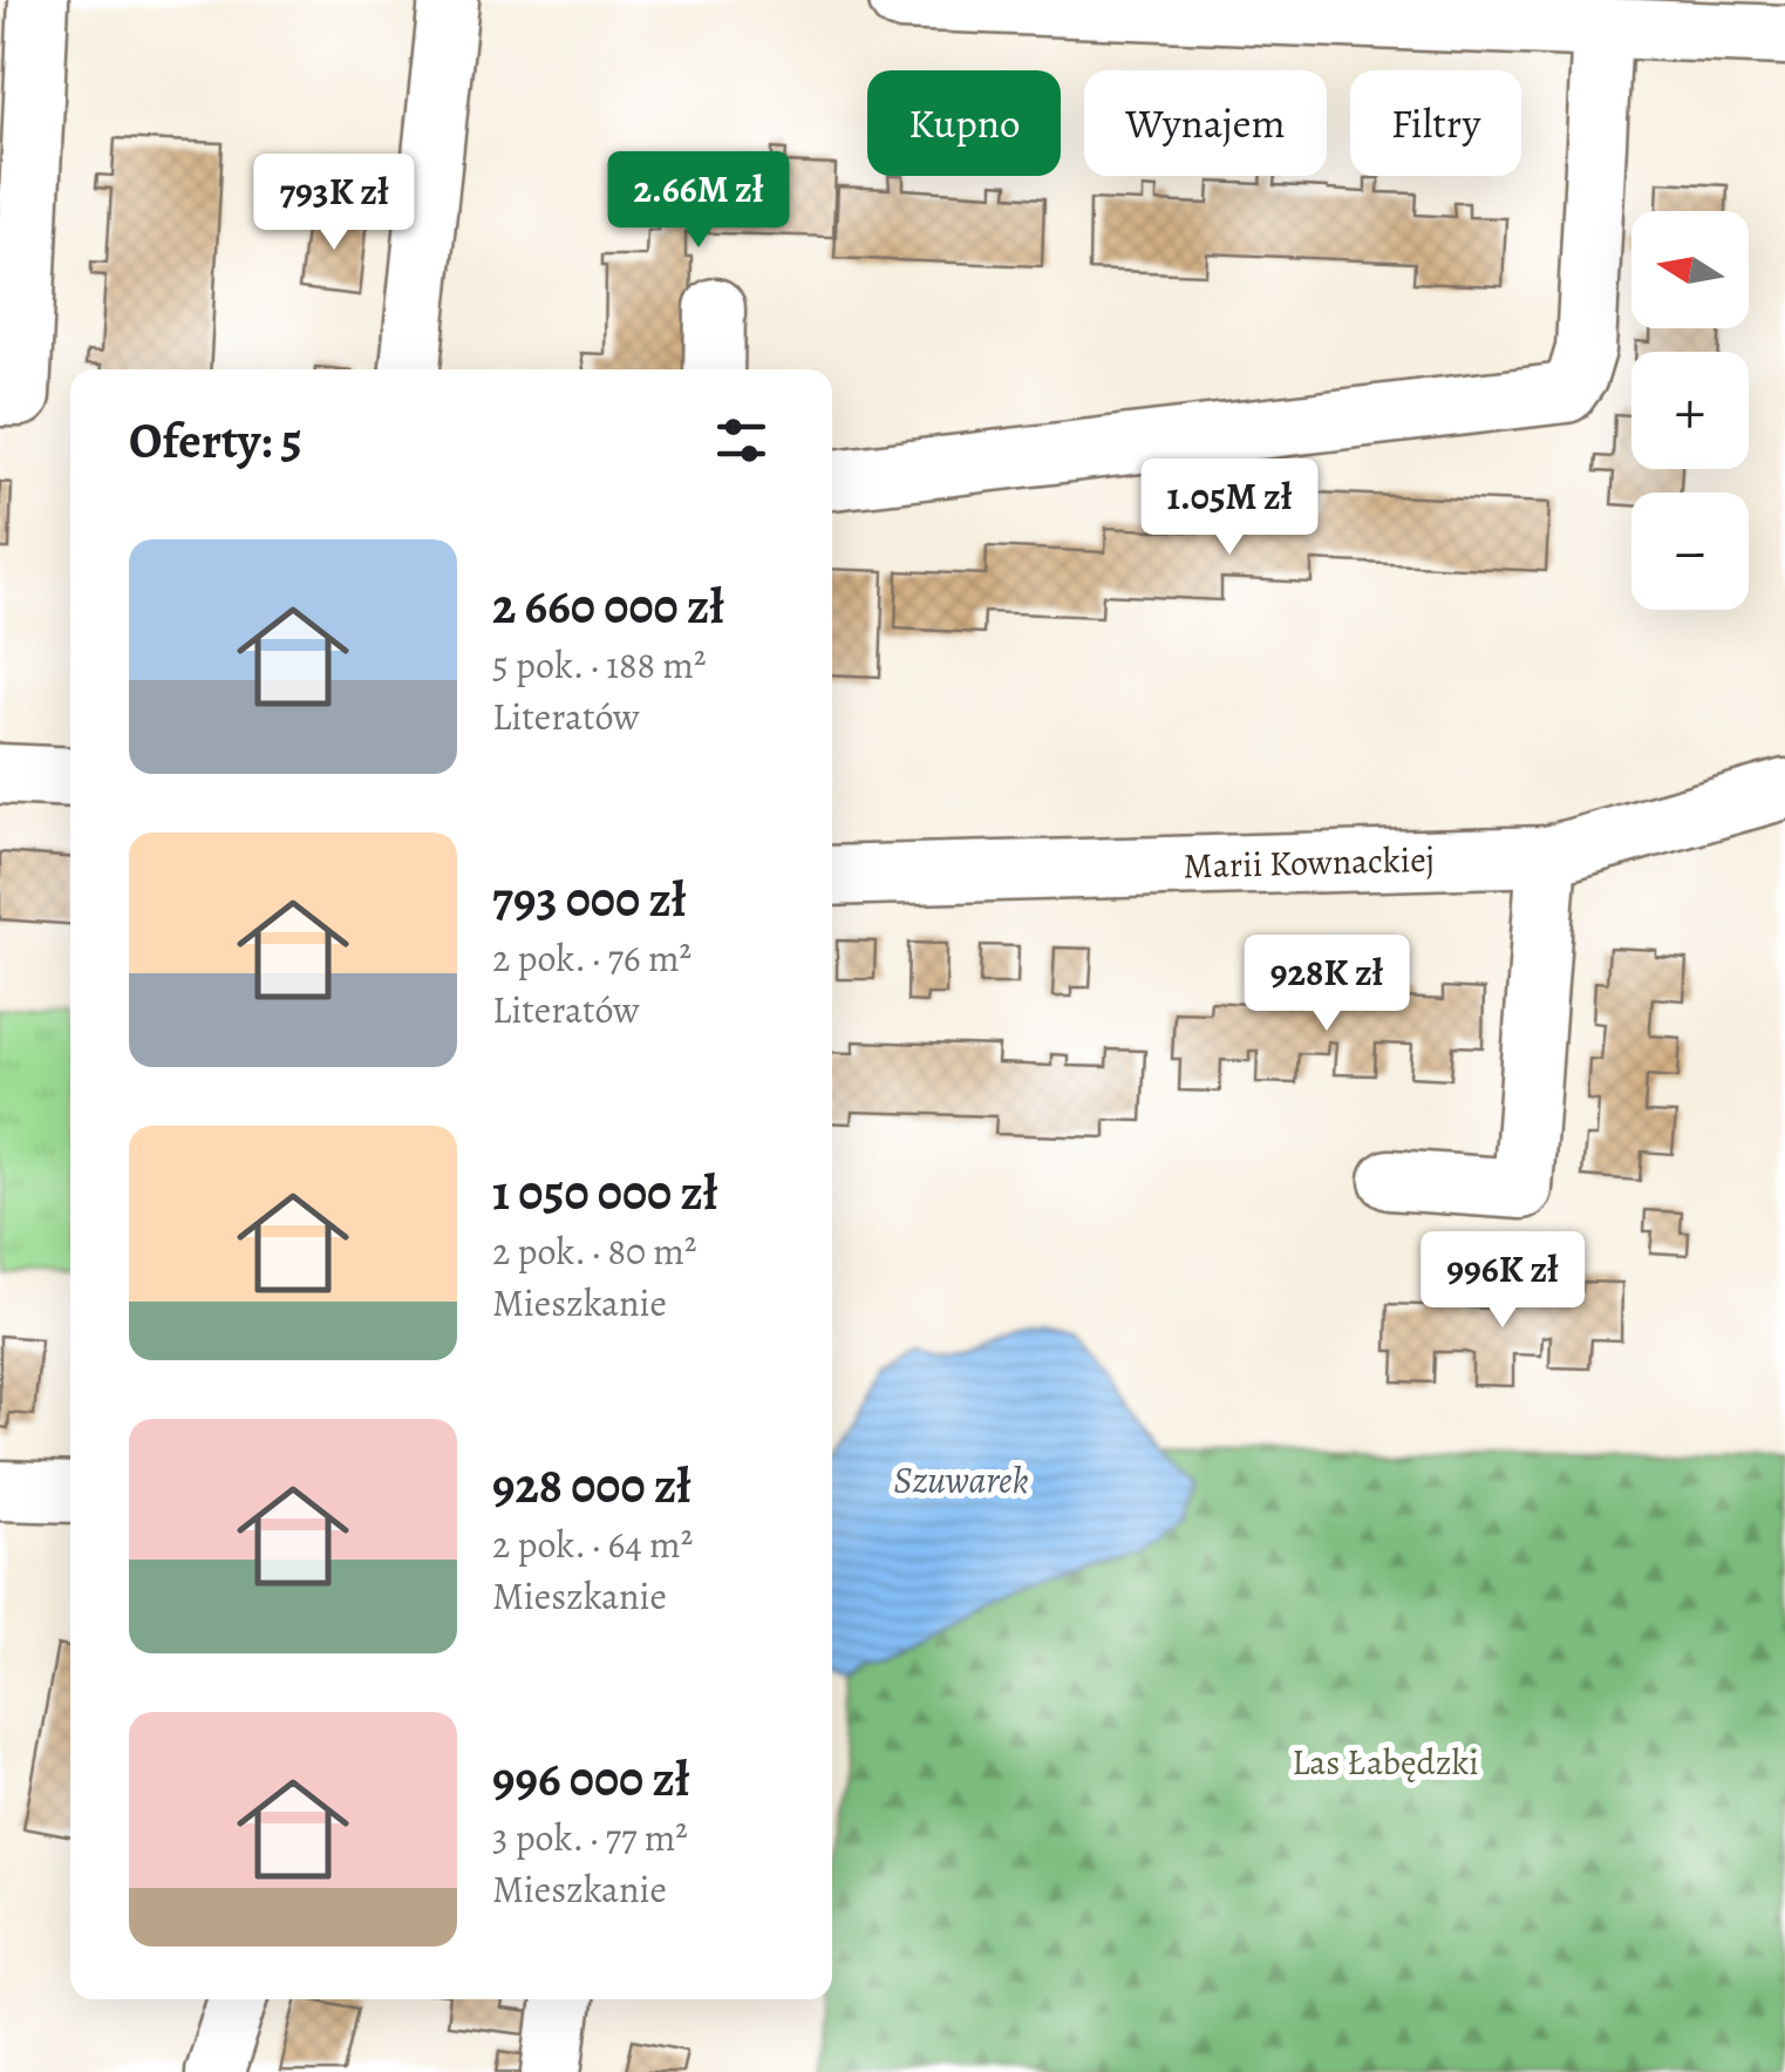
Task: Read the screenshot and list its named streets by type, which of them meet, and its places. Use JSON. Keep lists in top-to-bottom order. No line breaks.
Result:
{"streets":{"street":["Marii Kownackiej"]},"water":["Szuwarek"],"parks":["Las Łabędzki"],"north":"left","page":{"chip":["Kupno","Wynajem","Filtry"],"price":["2.66M zł","793K zł","1.05M zł","928K zł","996K zł"],"map_buttons":["+","−"],"heading":"Oferty: 5","list":[{"name":"2 660 000 zł","note":"5 pok. · 188 m² · Literatów"},{"name":"793 000 zł","note":"2 pok. · 76 m² · Literatów"},{"name":"1 050 000 zł","note":"2 pok. · 80 m² · Mieszkanie"},{"name":"928 000 zł","note":"2 pok. · 64 m² · Mieszkanie"},{"name":"996 000 zł","note":"3 pok. · 77 m² · Mieszkanie"}]}}
